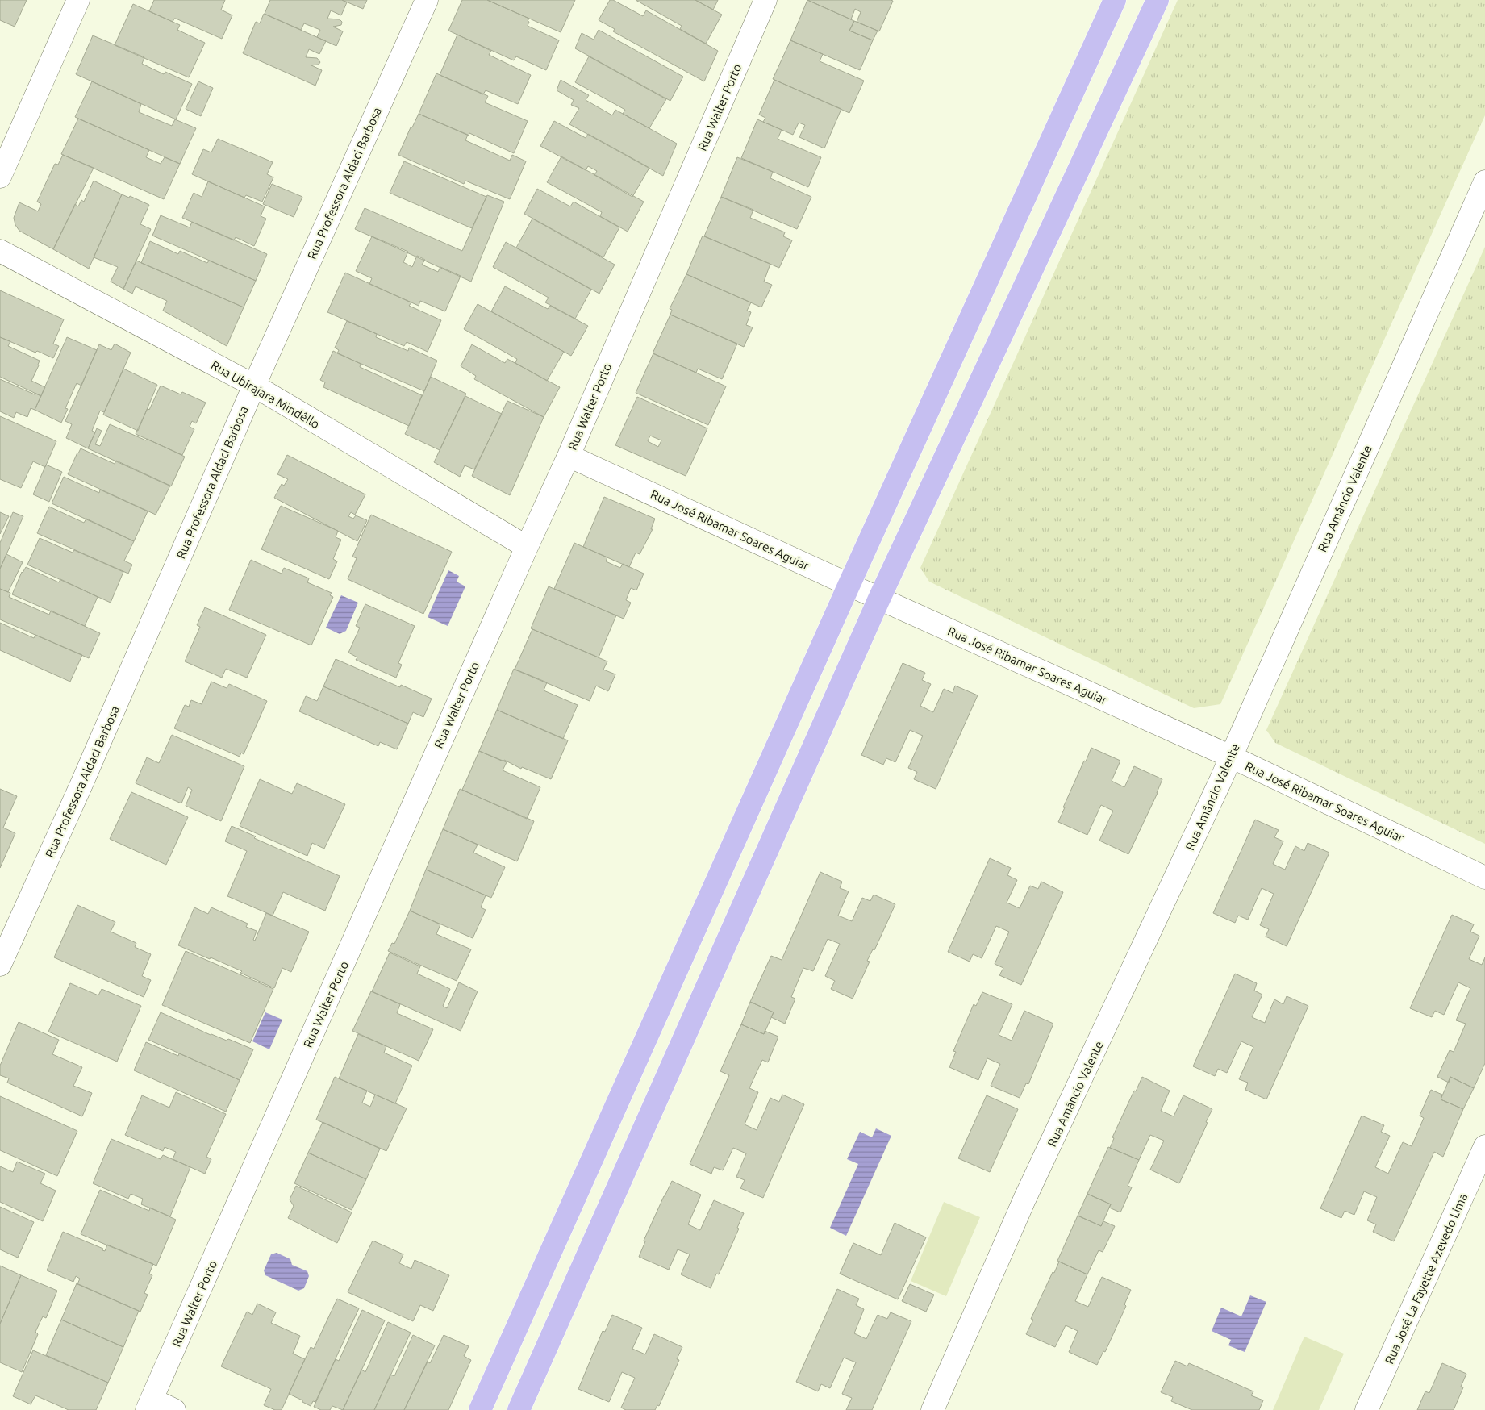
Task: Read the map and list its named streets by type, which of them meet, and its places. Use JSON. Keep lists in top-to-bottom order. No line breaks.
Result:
{"streets":{"street":["Rua Walter Porto","Rua Professora Aldaci Barbosa","Rua Ubirajara Mindêllo","Rua Amâncio Valente","Rua José Ribamar Soares Aguiar","Rua José La Fayette Azevedo Lima"]},"crossings":[["Rua Walter Porto","Rua Ubirajara Mindêllo"],["Rua Walter Porto","Rua José Ribamar Soares Aguiar"],["Rua Professora Aldaci Barbosa","Rua Ubirajara Mindêllo"],["Rua Amâncio Valente","Rua José Ribamar Soares Aguiar"]]}
